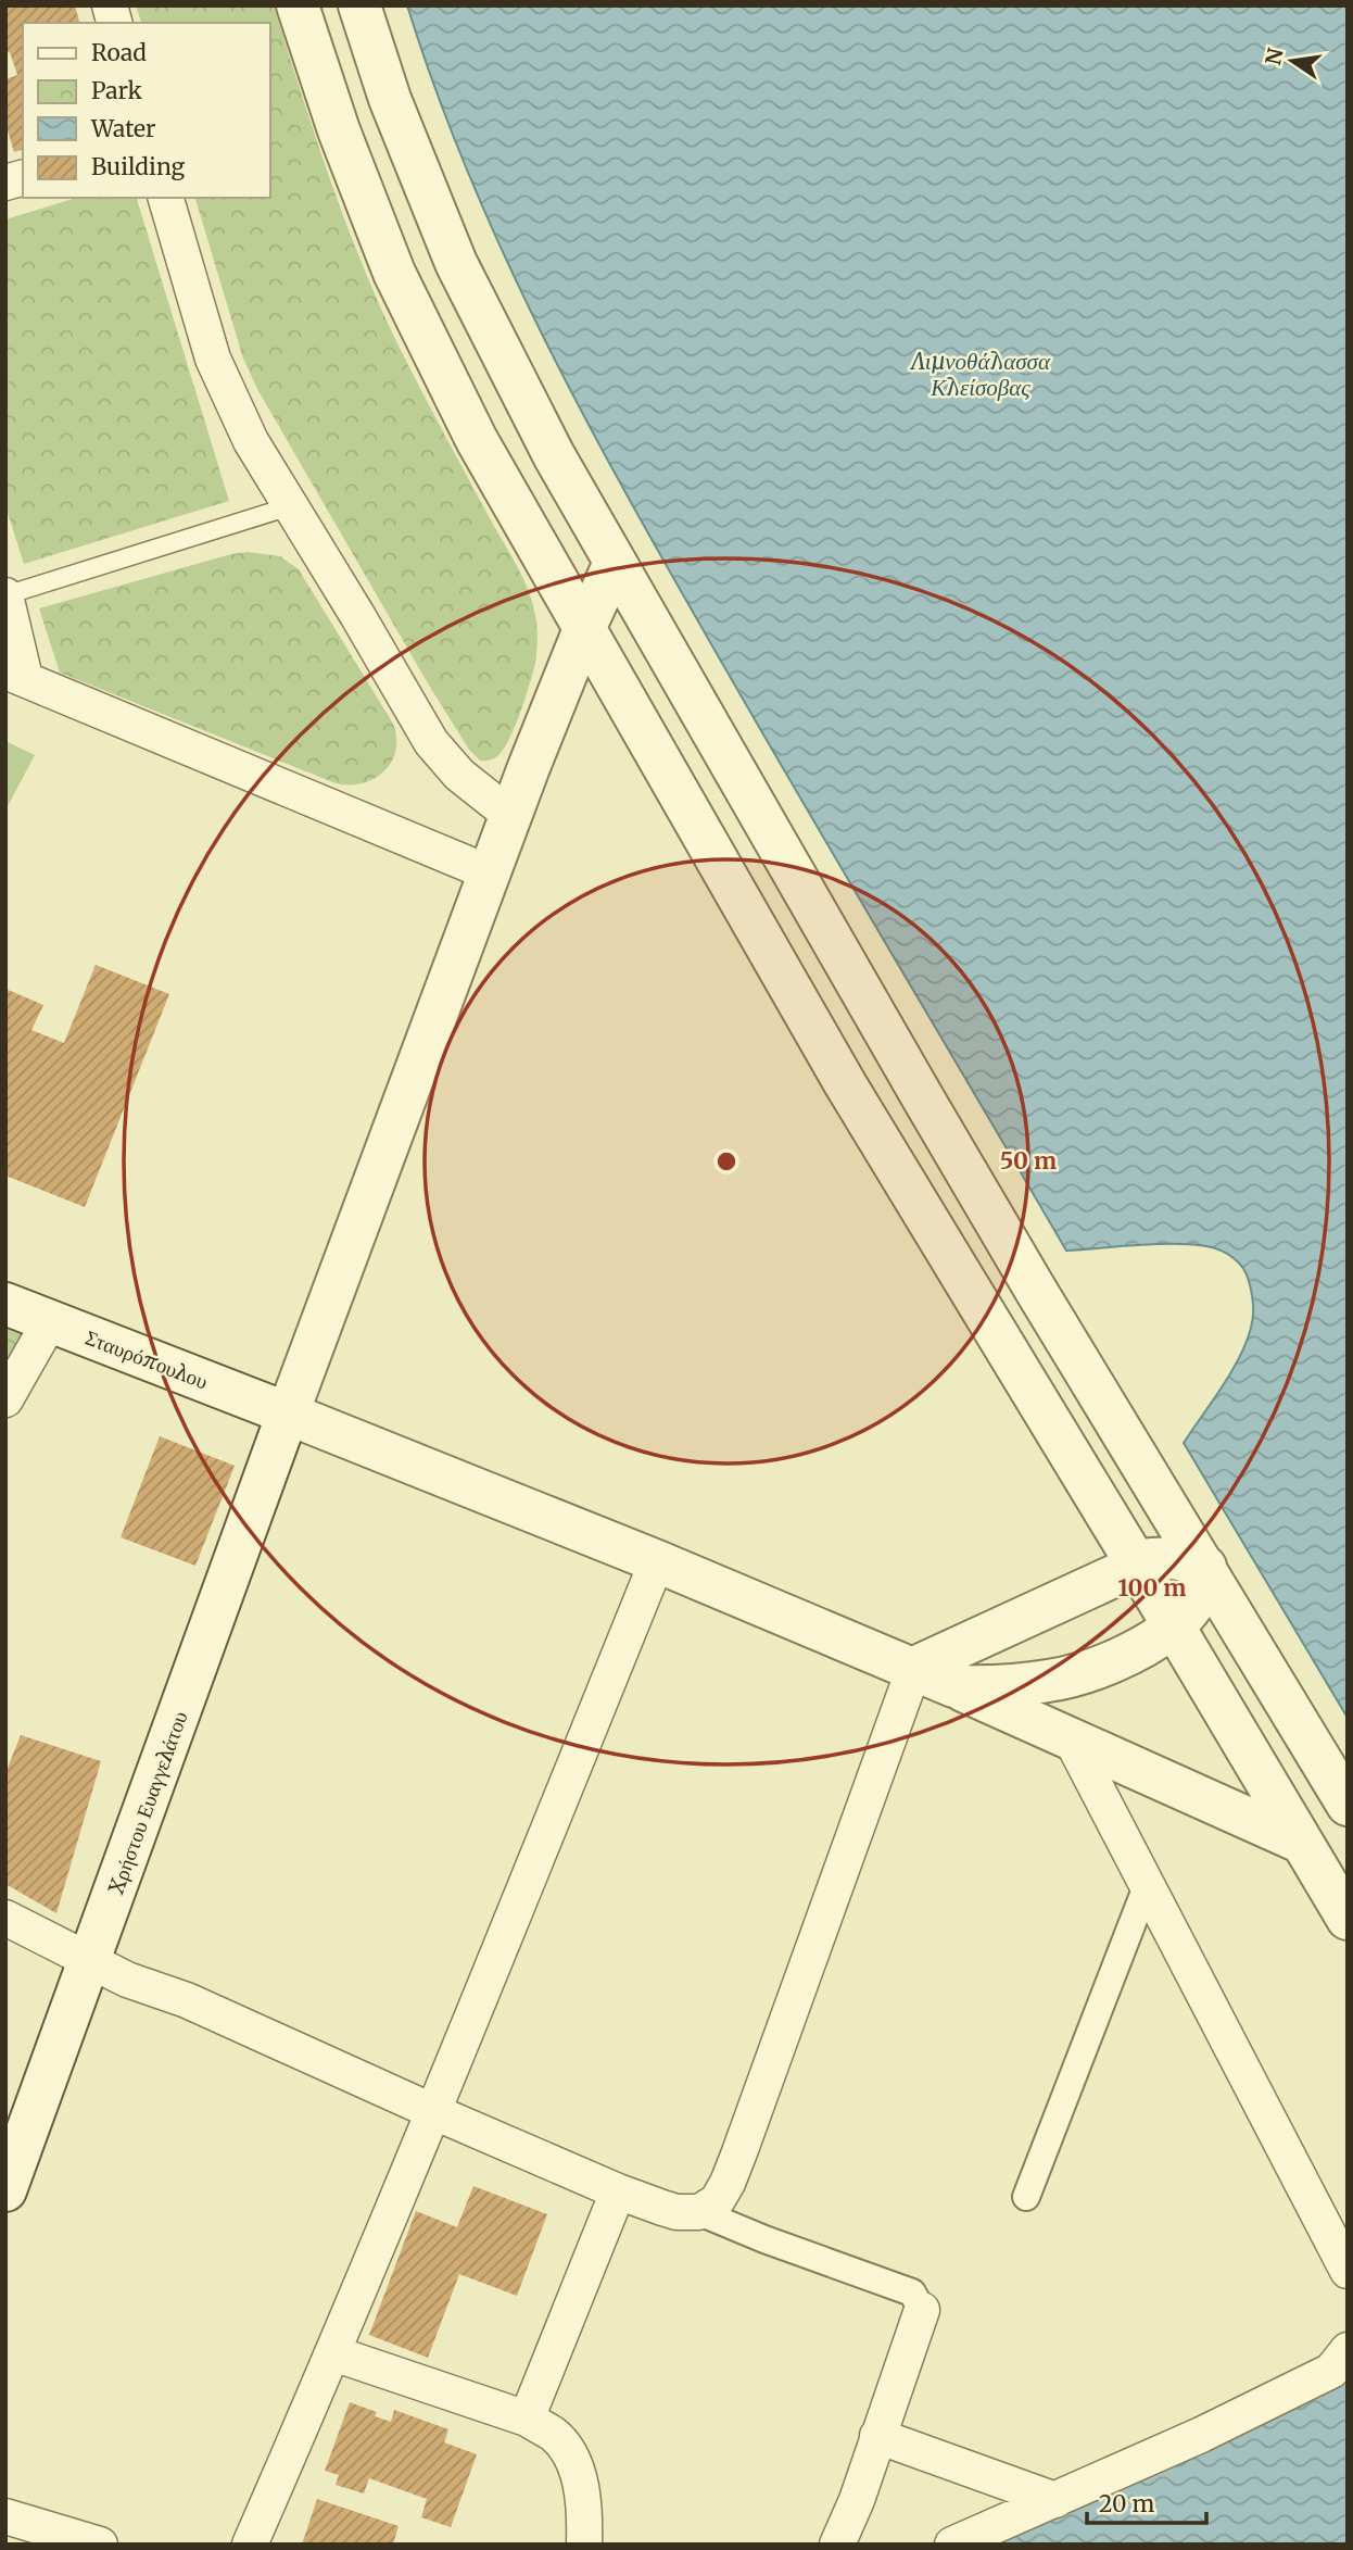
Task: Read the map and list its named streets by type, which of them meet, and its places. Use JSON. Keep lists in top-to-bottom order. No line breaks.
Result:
{"streets":{"street":["Σταυρόπουλου","Χρήστου Ευαγγελάτου"]},"crossings":[["Σταυρόπουλου","Χρήστου Ευαγγελάτου"]],"water":["Λιμνοθάλασσα Κλείσοβας"],"legend":["Road","Park","Water","Building"],"scale_bar":"20 m","north":"left","rings":["50 m","100 m"]}
